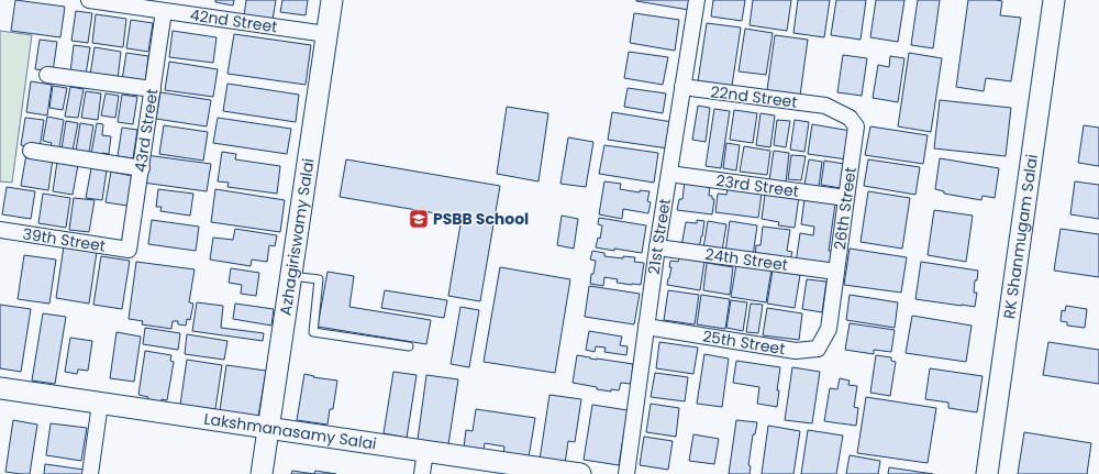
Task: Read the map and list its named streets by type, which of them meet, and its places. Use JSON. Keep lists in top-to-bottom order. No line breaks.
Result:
{"streets":{"street":["42nd Street","22nd Street","43rd Street","23rd Street","26th Street","Azhagiriswamy Salai","21st Street","RK Shanmugam Salai","39th Street","24th Street","25th Street","Lakshmanasamy Salai"]},"crossings":[["42nd Street","43rd Street"],["42nd Street","Azhagiriswamy Salai"],["22nd Street","26th Street"],["22nd Street","21st Street"],["43rd Street","39th Street"],["23rd Street","26th Street"],["23rd Street","21st Street"],["26th Street","24th Street"],["26th Street","25th Street"],["Azhagiriswamy Salai","Lakshmanasamy Salai"],["21st Street","24th Street"],["21st Street","25th Street"]],"places":{"school or university":["PSBB School"]}}
